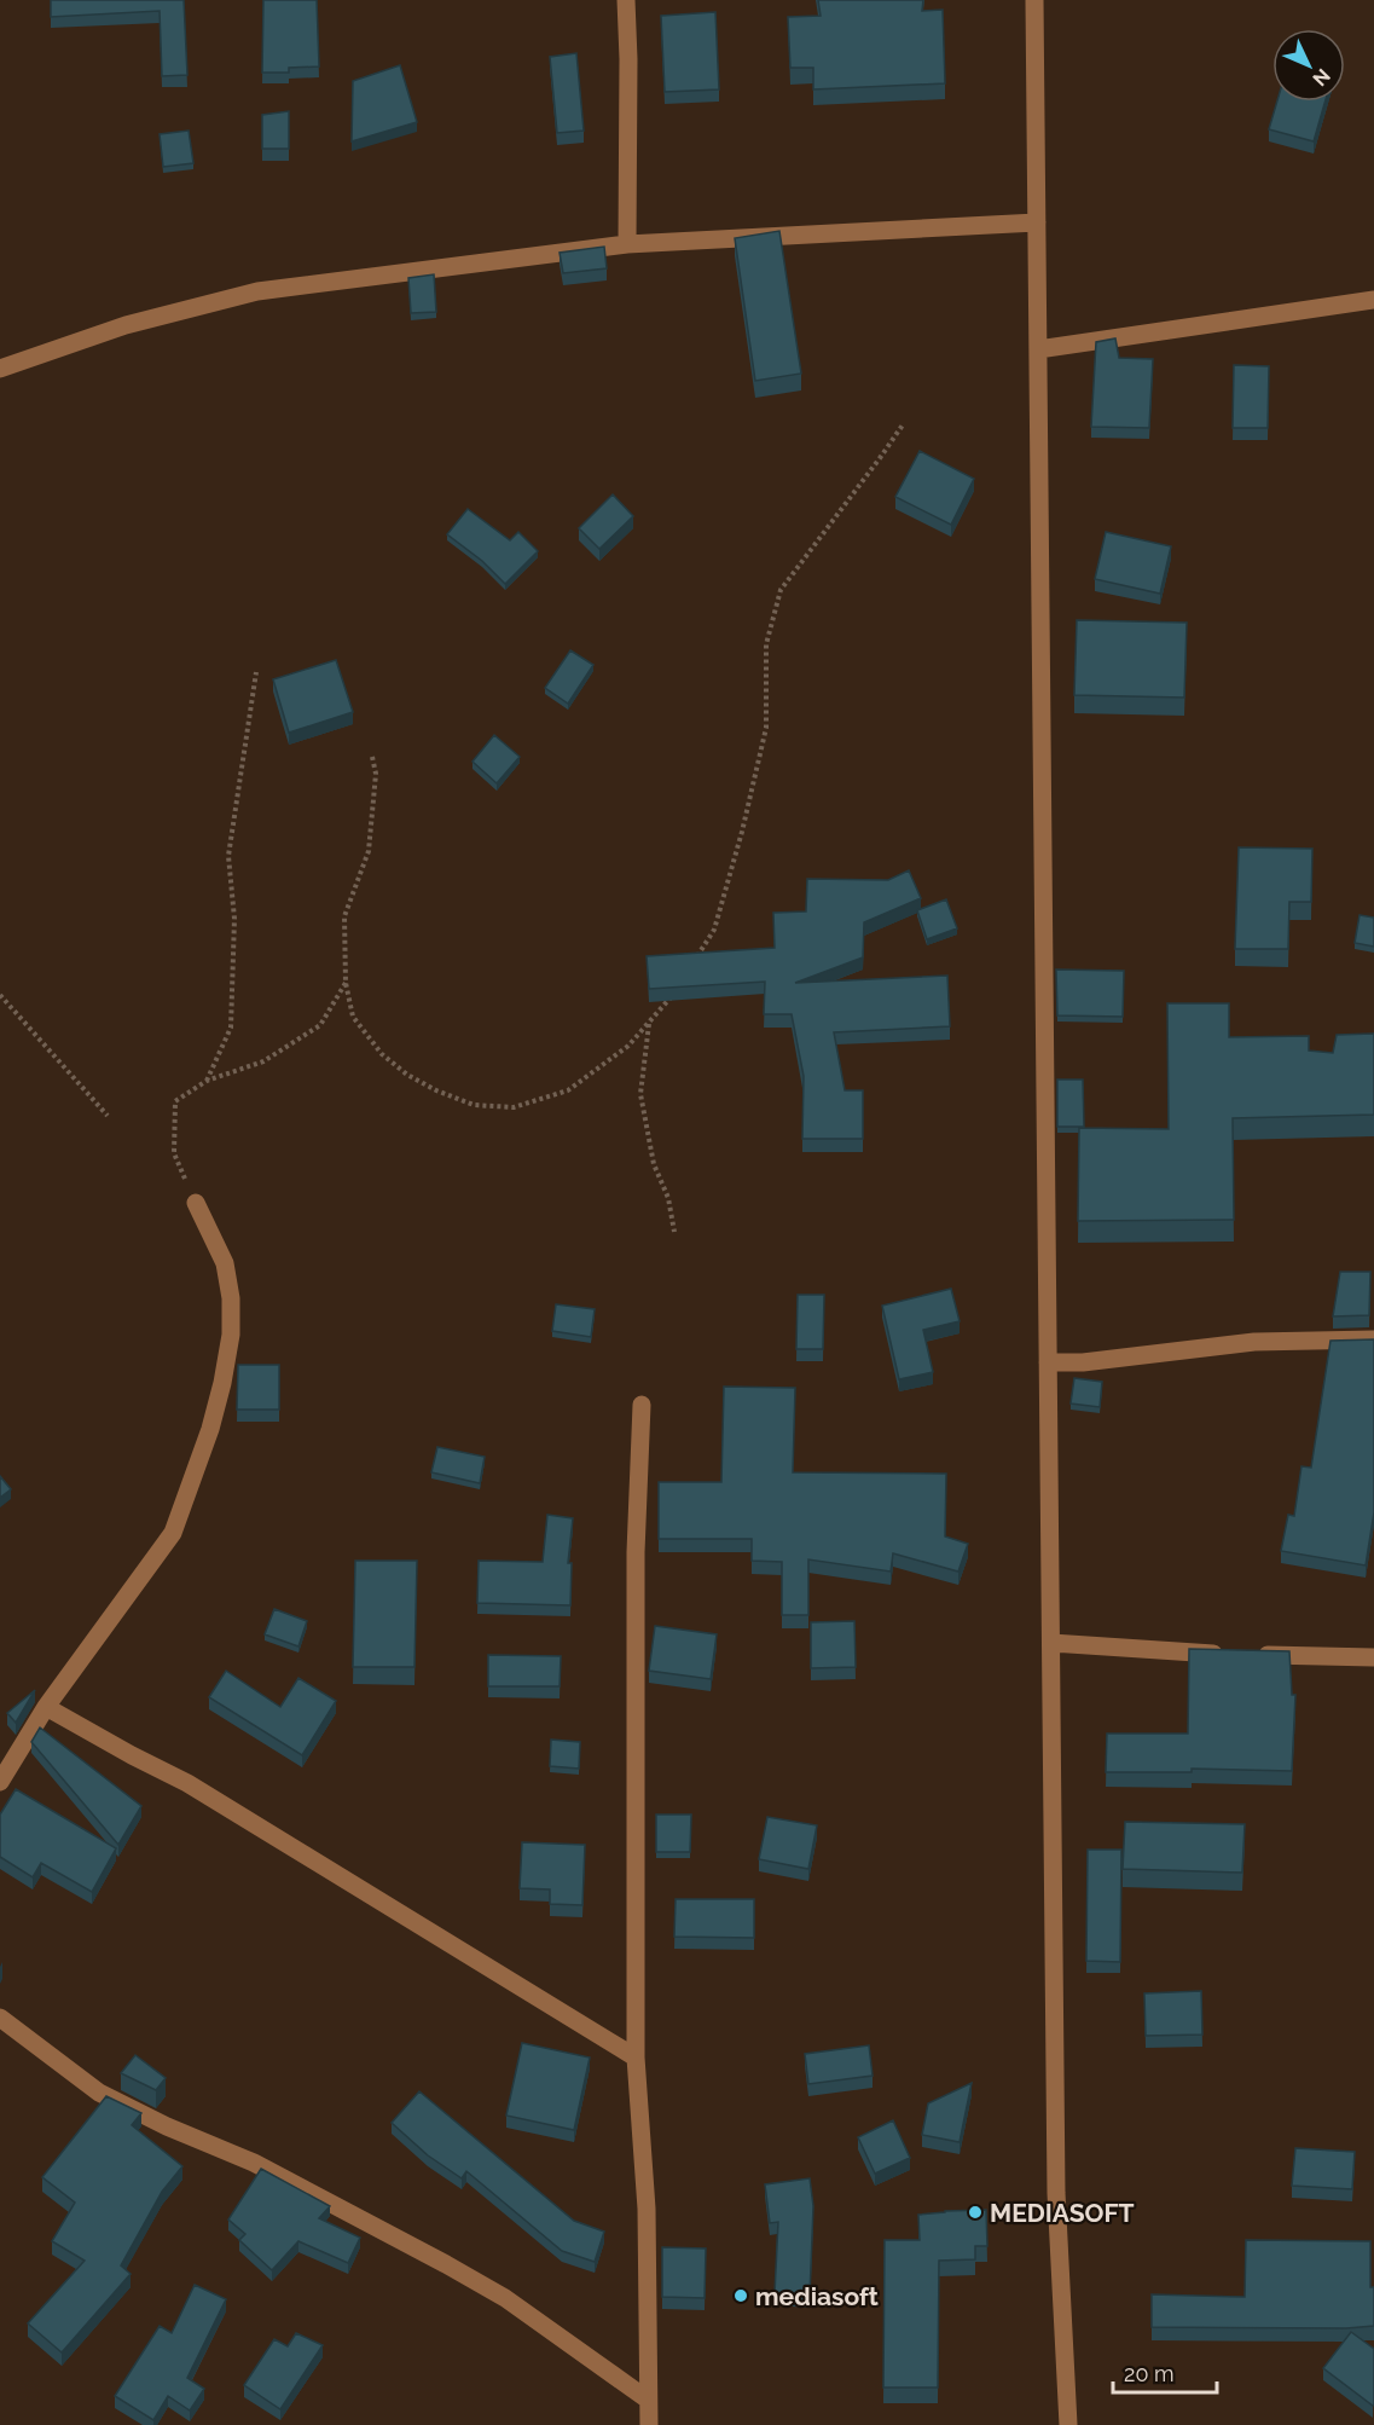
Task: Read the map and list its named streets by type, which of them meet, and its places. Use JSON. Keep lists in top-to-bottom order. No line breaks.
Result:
{"places":["MEDIASOFT","mediasoft"],"scale_bar":"20 m","north":"bottom right"}
